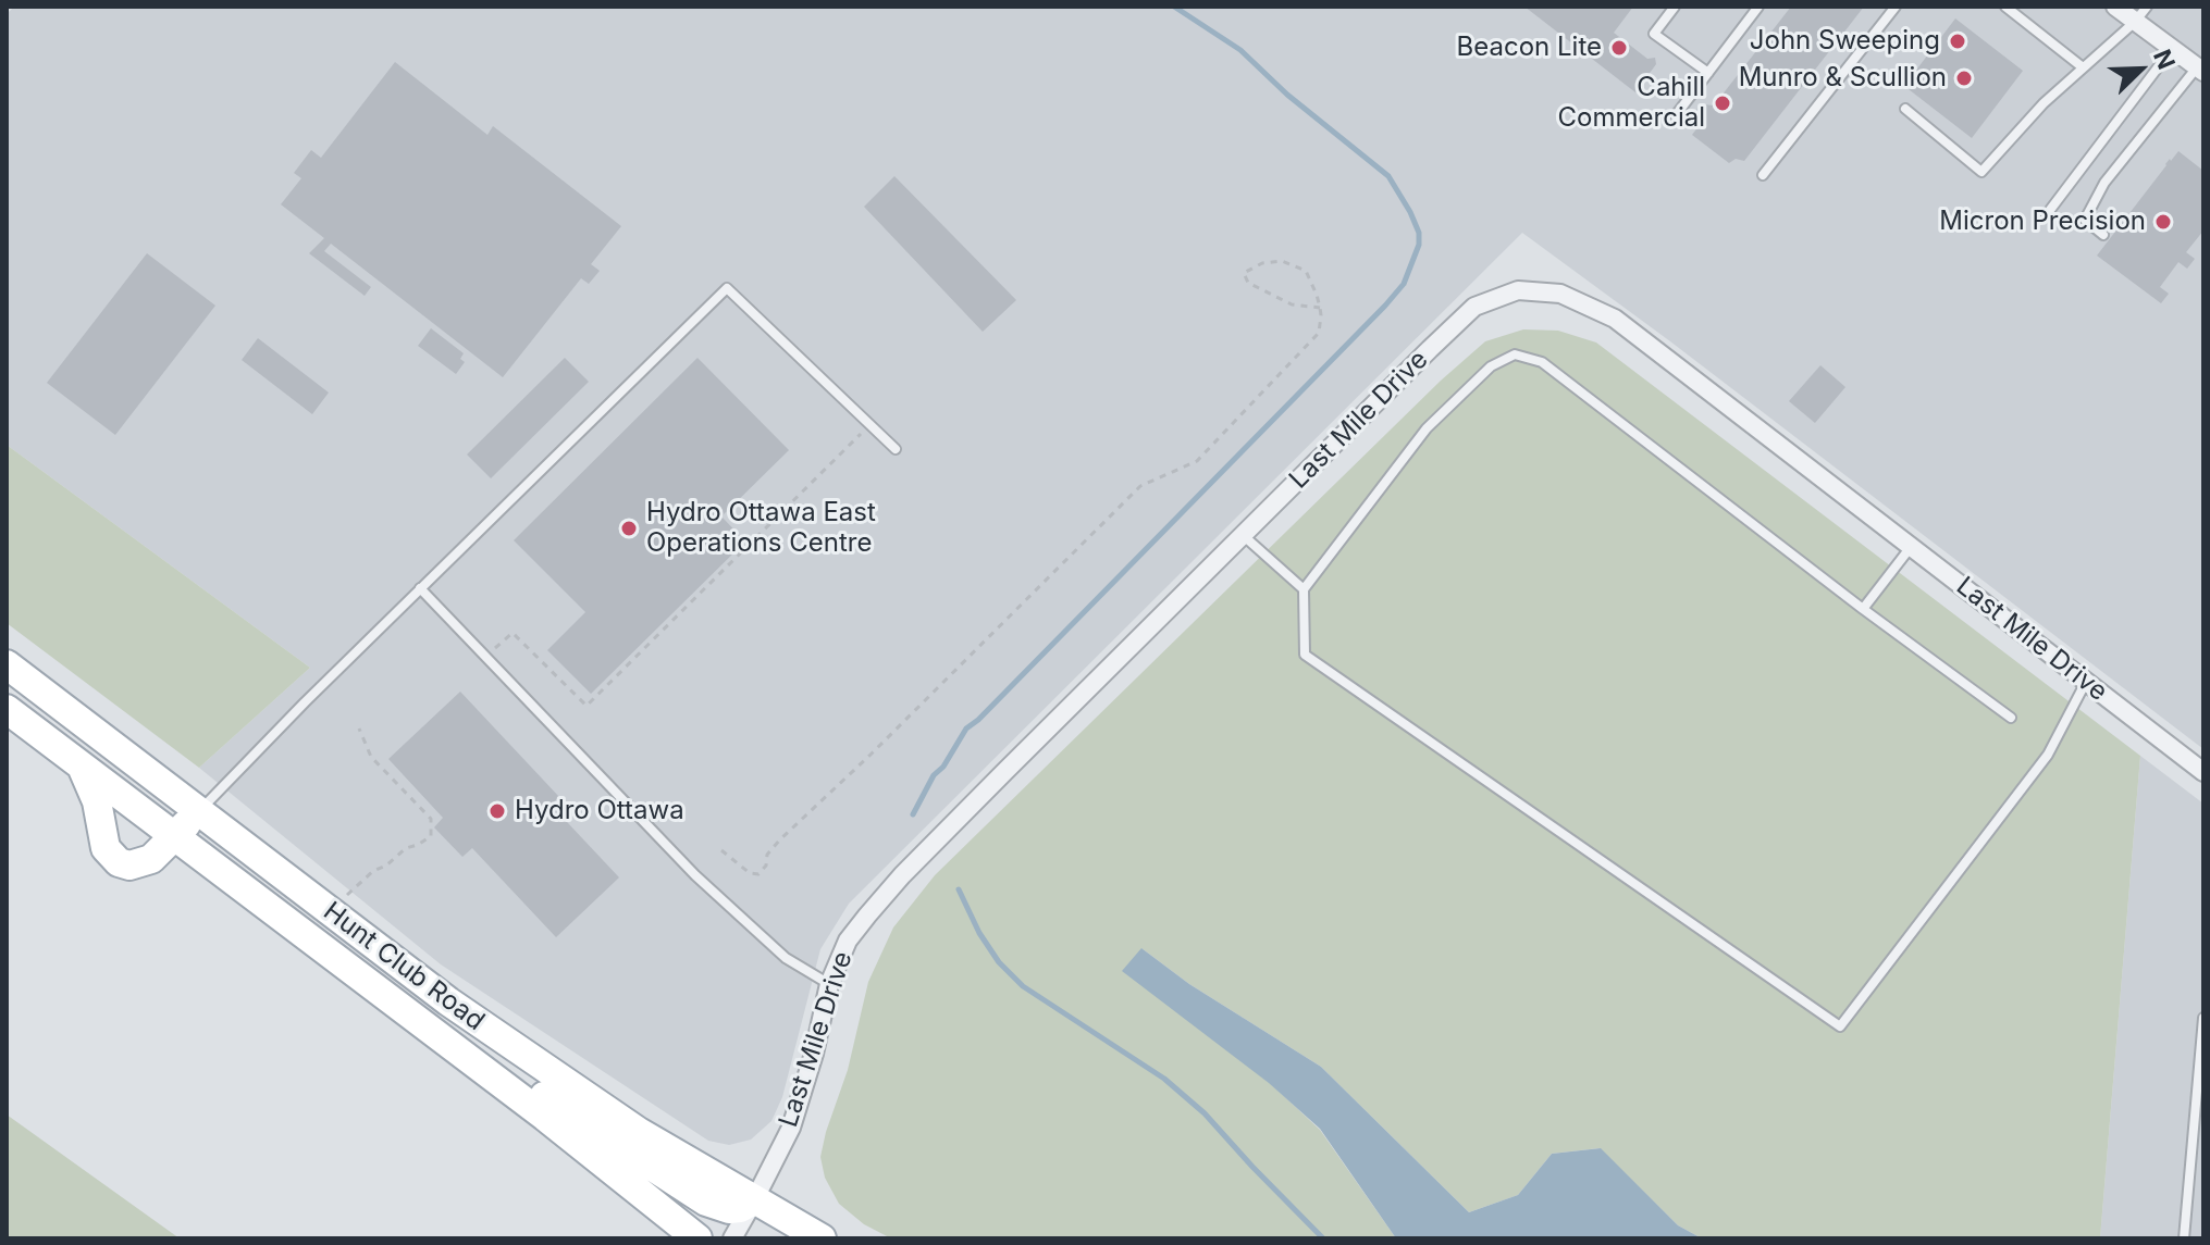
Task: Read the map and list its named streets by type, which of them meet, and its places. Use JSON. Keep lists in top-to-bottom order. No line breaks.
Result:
{"streets":{"main road":["Hunt Club Road"],"street":["Last Mile Drive"]},"crossings":[["Last Mile Drive","Hunt Club Road"]],"places":["John Sweeping","Beacon Lite","Munro & Scullion","Cahill Commercial","Micron Precision","Hydro Ottawa East Operations Centre","Hydro Ottawa"],"north":"top right"}
